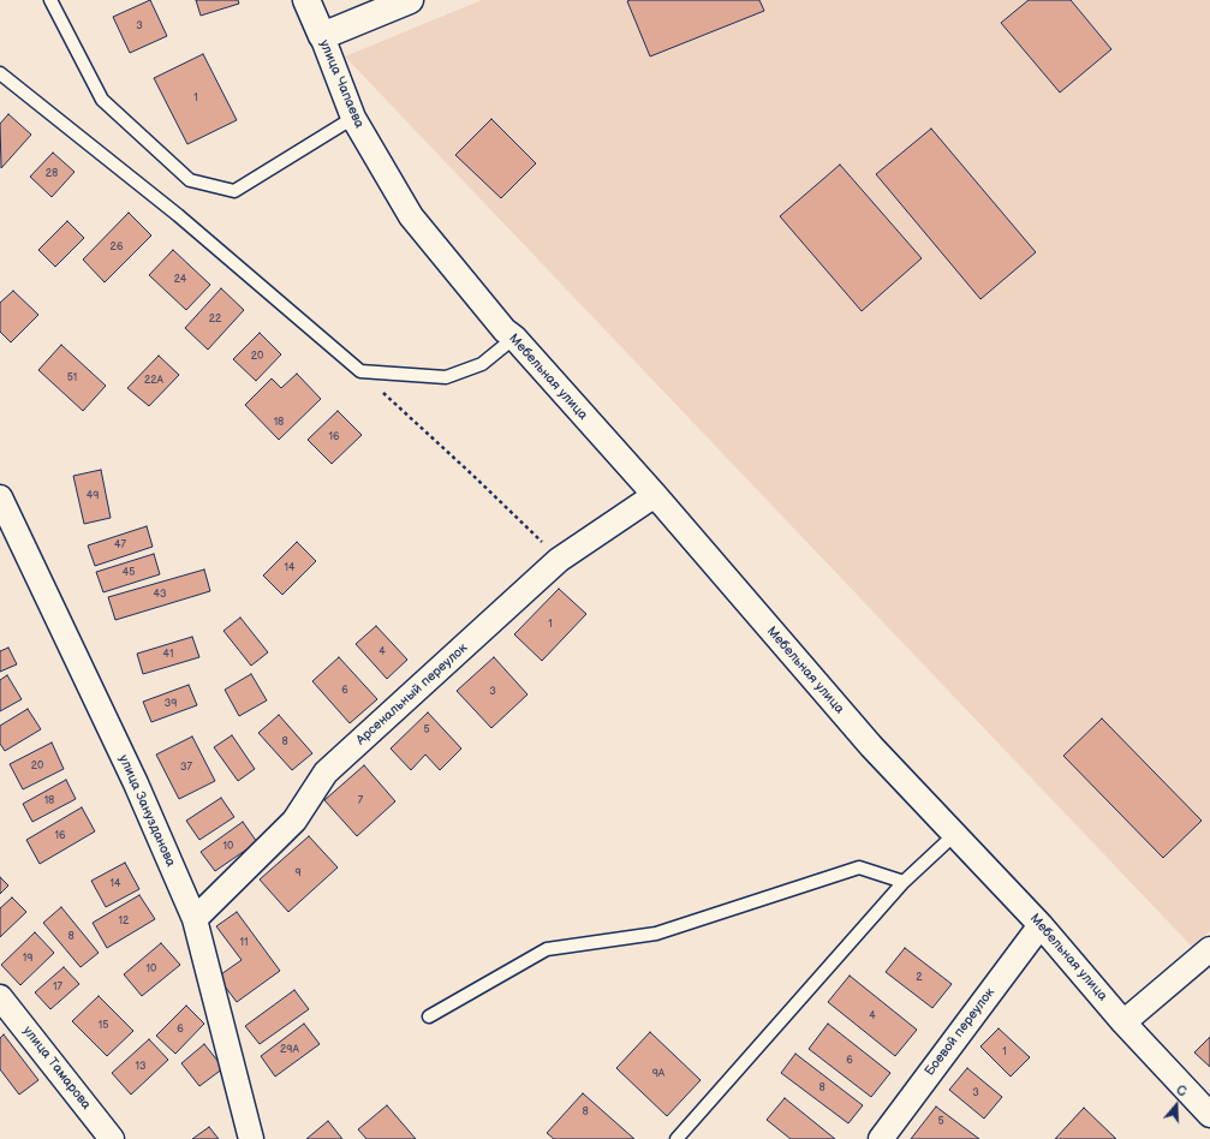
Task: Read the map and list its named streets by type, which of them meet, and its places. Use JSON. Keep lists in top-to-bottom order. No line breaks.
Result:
{"streets":{"street":["улица Чапаева","Мебельная улица","Арсенальный переулок","улица Занузданова","Боевой переулок","улица Тамарова"]},"crossings":[["улица Чапаева","Мебельная улица"],["Мебельная улица","Арсенальный переулок"],["Мебельная улица","Боевой переулок"],["Арсенальный переулок","улица Занузданова"]],"house_numbers":["3","1","28","26","24","22","20","51","22А","18","16","49","47","14","45","43","1","4","41","6","3","39","5","8","20","37","18","7","16","10","9","14","12","8","11","19","10","2","17","4","15","6","29А","1","6","13","9А","8","3","8","5"],"north":"top"}
